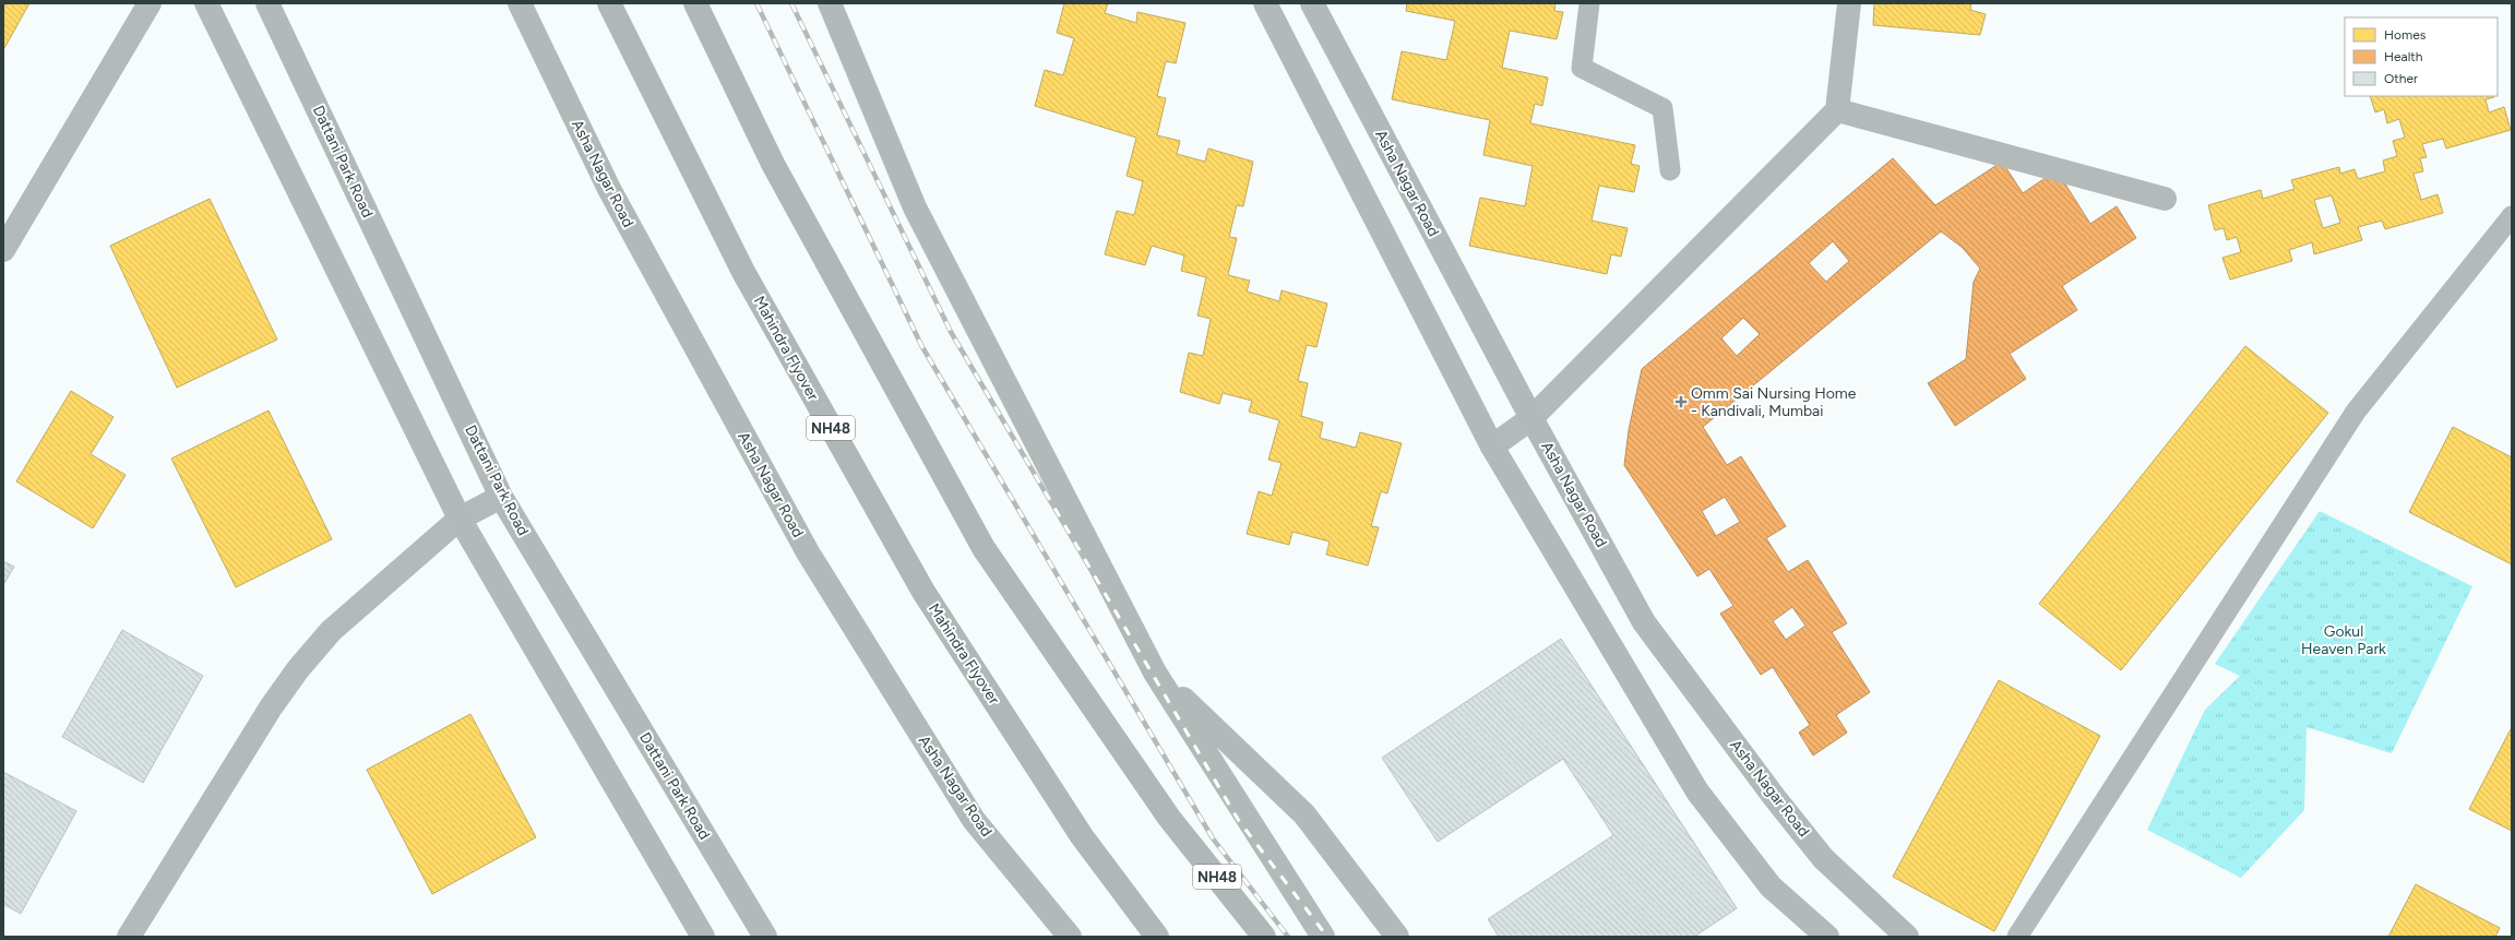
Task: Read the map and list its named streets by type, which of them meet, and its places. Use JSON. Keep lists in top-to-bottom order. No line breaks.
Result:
{"streets":{"highway":["Mahindra Flyover","NH48"],"street":["Dattani Park Road","Asha Nagar Road"]},"parks":["Gokul Heaven Park"],"places":{"health":["Omm Sai Nursing Home - Kandivali, Mumbai"]},"legend":["Homes","Health","Other"]}
